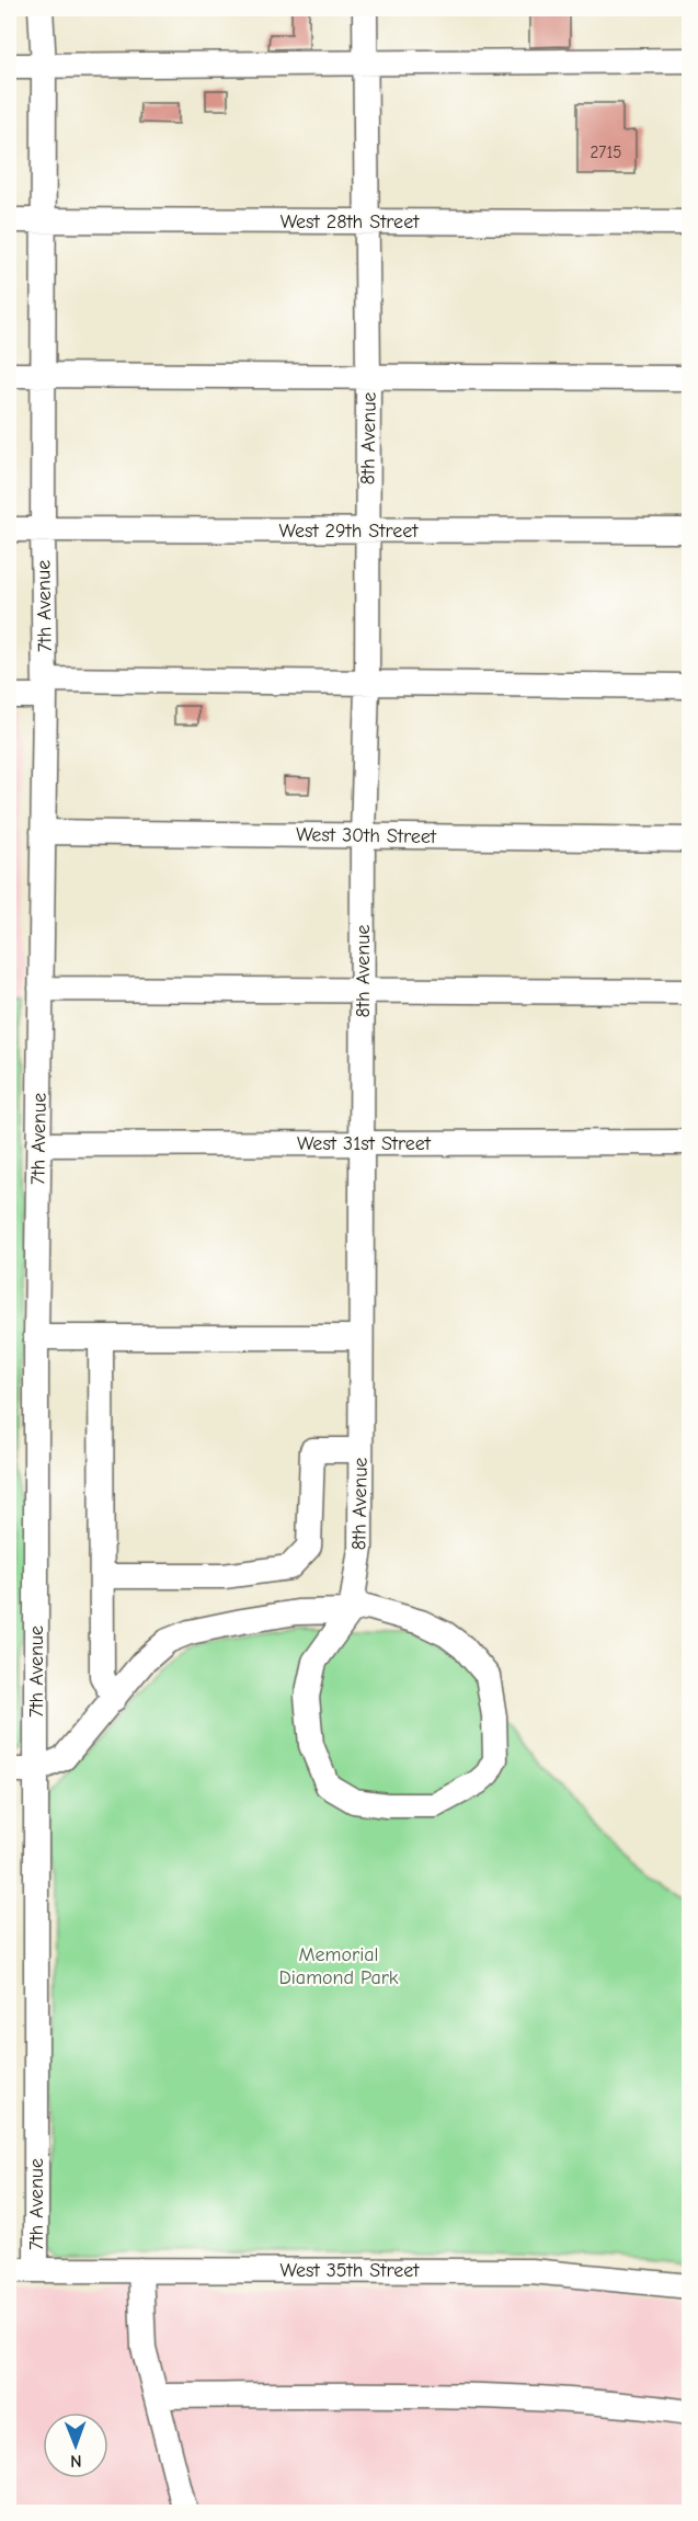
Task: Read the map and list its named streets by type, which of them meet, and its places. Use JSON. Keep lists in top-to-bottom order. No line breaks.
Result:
{"streets":{"street":["West 28th Street","8th Avenue","West 29th Street","7th Avenue","West 30th Street","West 31st Street","West 35th Street"]},"crossings":[["West 28th Street","8th Avenue"],["West 28th Street","7th Avenue"],["8th Avenue","West 29th Street"],["8th Avenue","West 30th Street"],["8th Avenue","West 31st Street"],["West 29th Street","7th Avenue"],["7th Avenue","West 30th Street"],["7th Avenue","West 31st Street"],["7th Avenue","West 35th Street"]],"parks":["Memorial Diamond Park"],"house_numbers":["2715"],"north":"bottom"}
